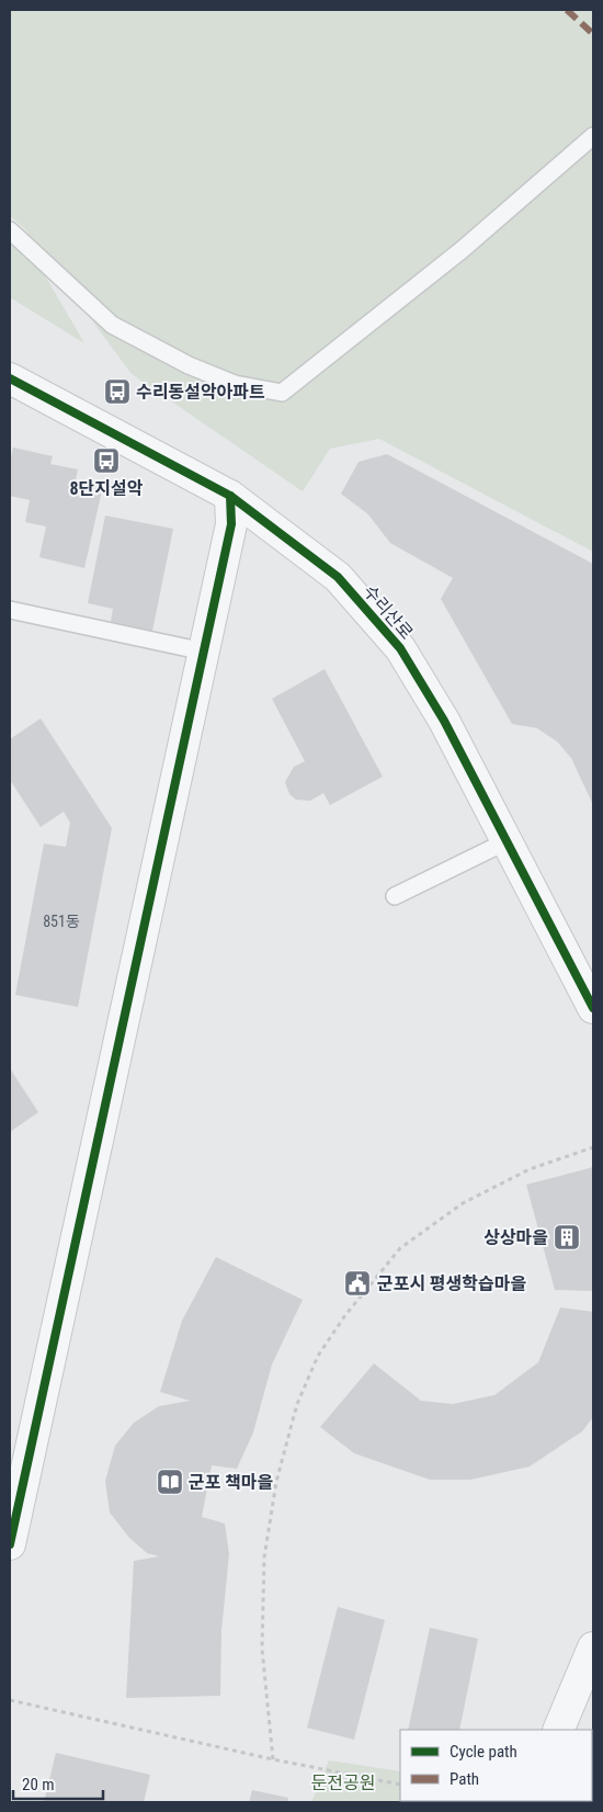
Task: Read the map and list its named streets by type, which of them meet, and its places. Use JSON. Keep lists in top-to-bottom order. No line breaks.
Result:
{"streets":{"street":["수리산로"]},"parks":["둔전공원"],"places":{"bus stop":["수리동설악아파트","8단지설악"],"building":["상상마을"],"public building":["군포시 평생학습마을"],"library":["군포 책마을"]},"house_numbers":["851동"],"legend":["Cycle path","Path"],"scale_bar":"20 m"}
